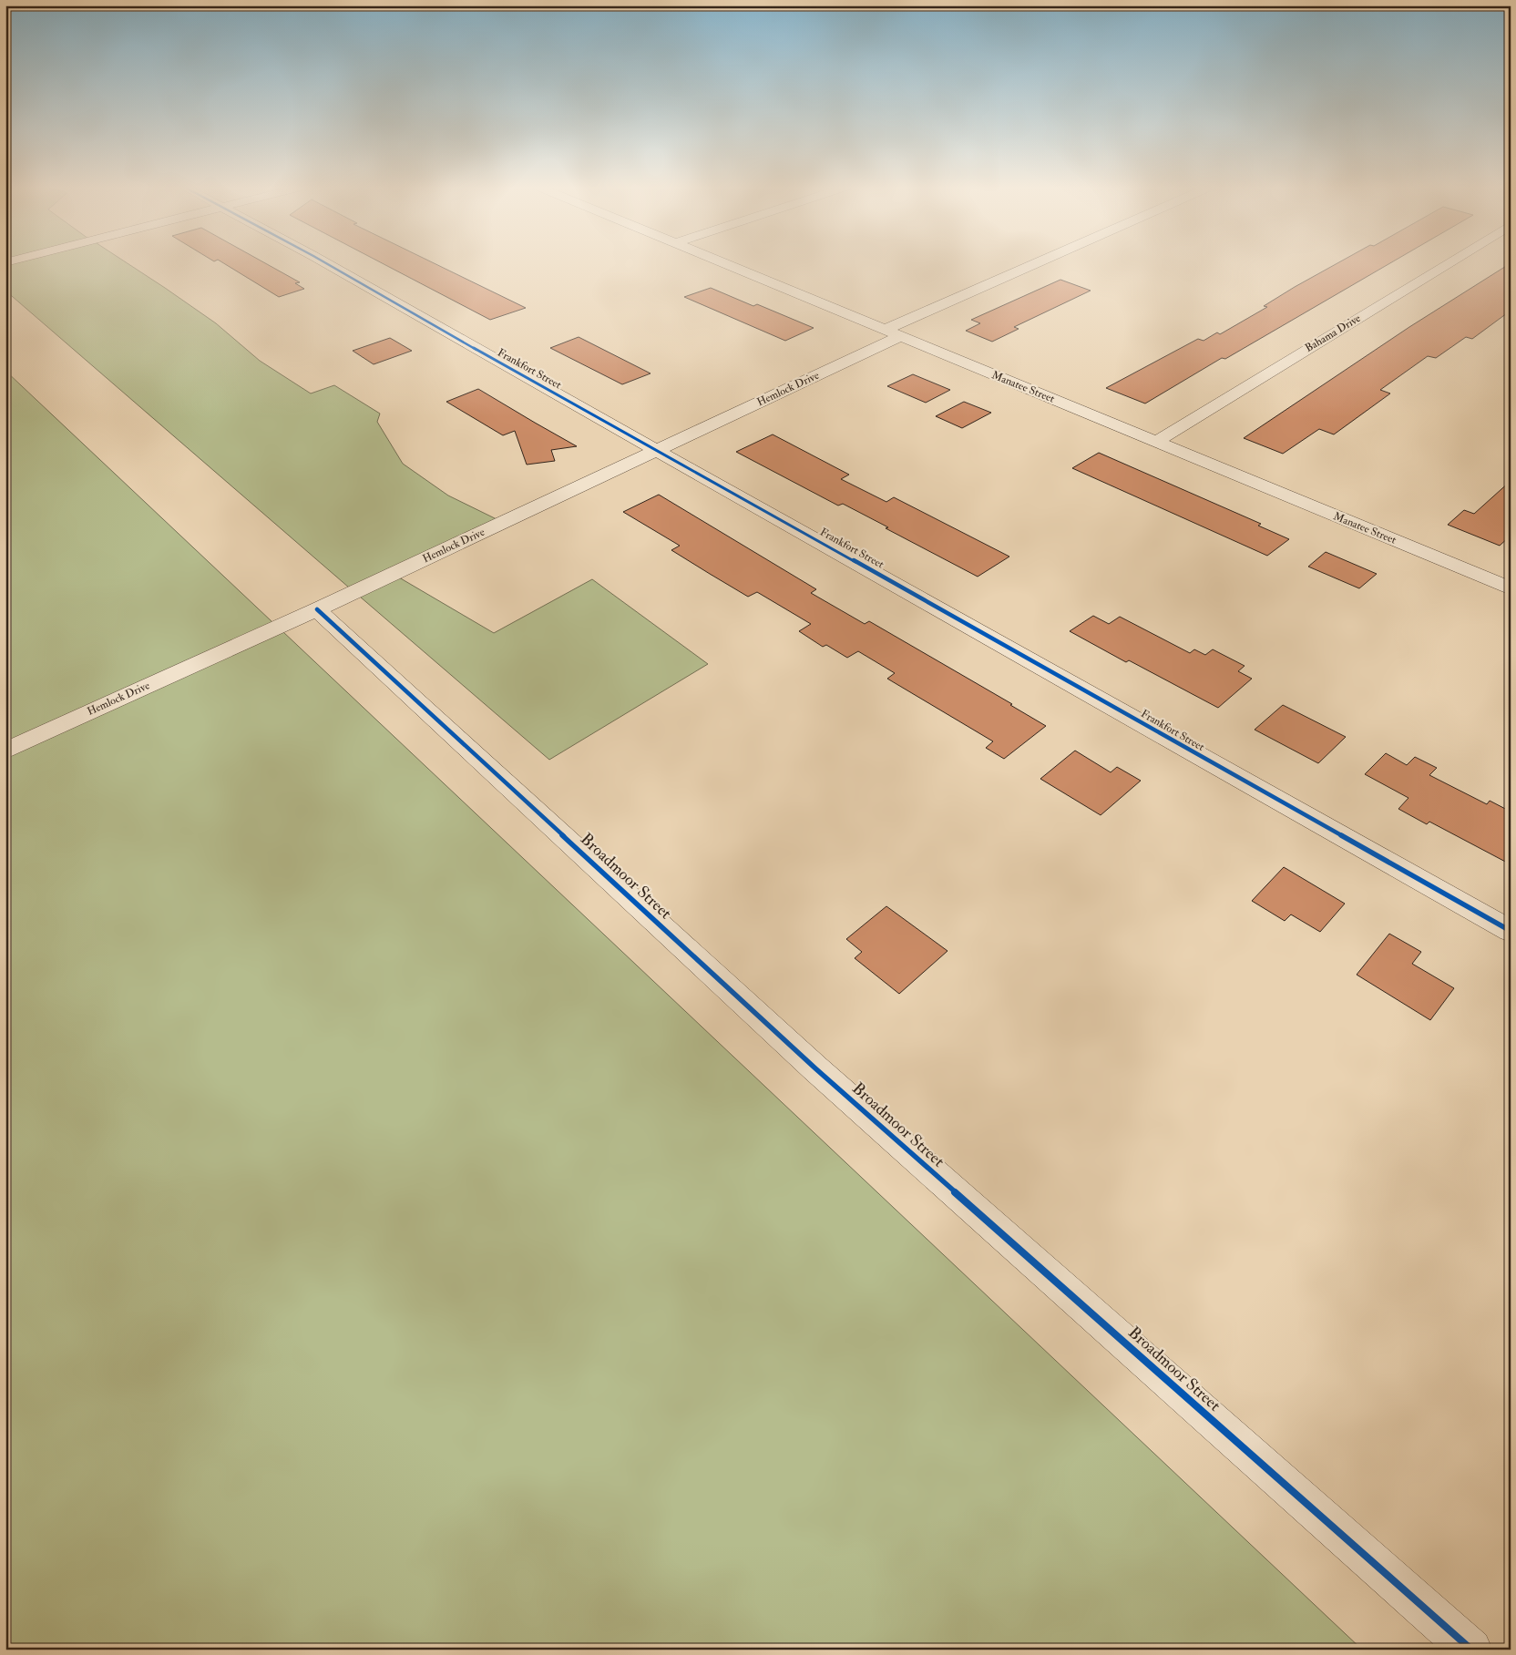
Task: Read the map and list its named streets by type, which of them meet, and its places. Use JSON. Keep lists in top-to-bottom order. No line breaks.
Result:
{"streets":{"street":["Bahama Drive","Frankfort Street","Manatee Street","Hemlock Drive","Broadmoor Street"]},"crossings":[["Bahama Drive","Manatee Street"],["Frankfort Street","Hemlock Drive"],["Manatee Street","Hemlock Drive"],["Hemlock Drive","Broadmoor Street"]]}
